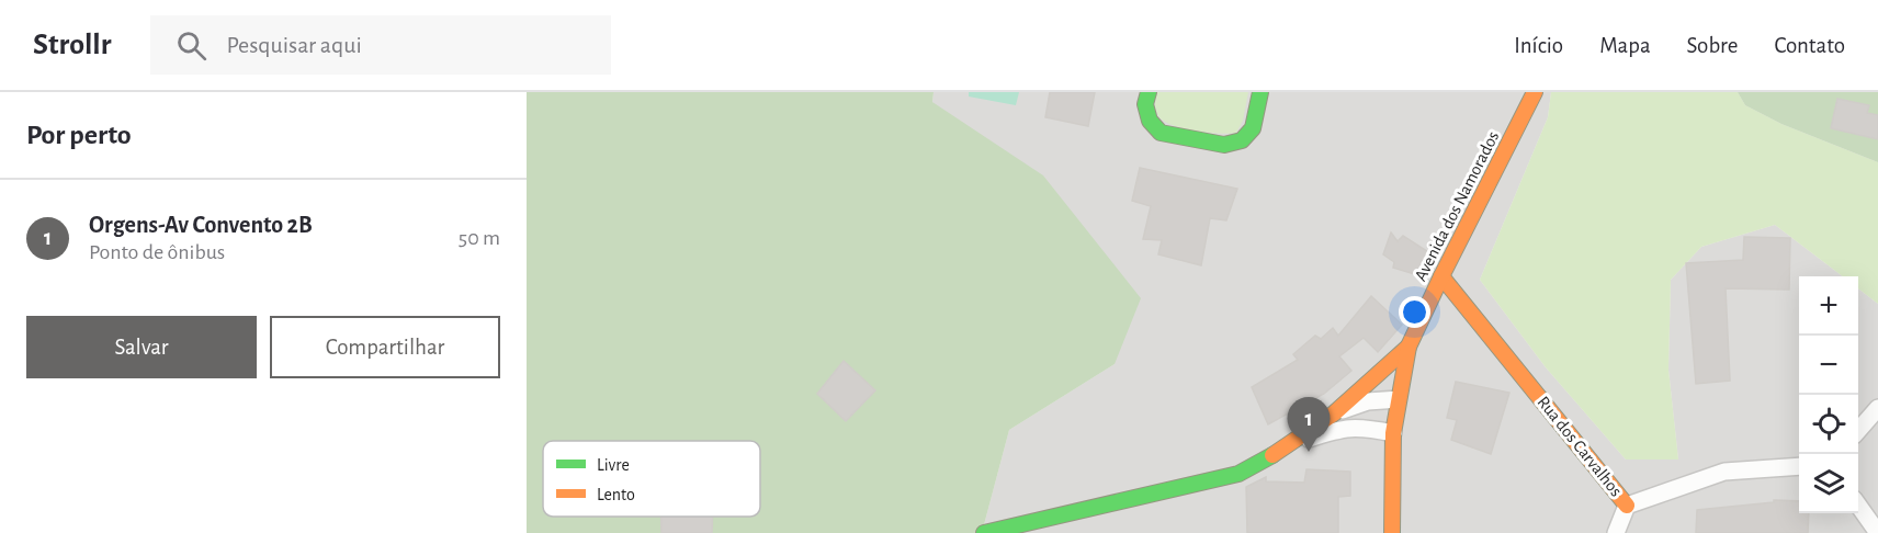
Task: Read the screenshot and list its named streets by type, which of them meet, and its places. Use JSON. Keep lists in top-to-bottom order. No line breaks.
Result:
{"streets":{"street":["Avenida dos Namorados","Rua dos Carvalhos"]},"crossings":[["Avenida dos Namorados","Rua dos Carvalhos"]],"legend":["Livre","Lento"],"page":{"header":"Strollr","search":"Pesquisar aqui","nav":["Início","Mapa","Sobre","Contato"],"heading":"Por perto","list":[{"mark":"1","name":"Orgens-Av Convento 2B","note":"Ponto de ônibus","value":"50 m"}],"map_buttons":["+","−"],"buttons":["Salvar","Compartilhar"],"pins":"1"}}
